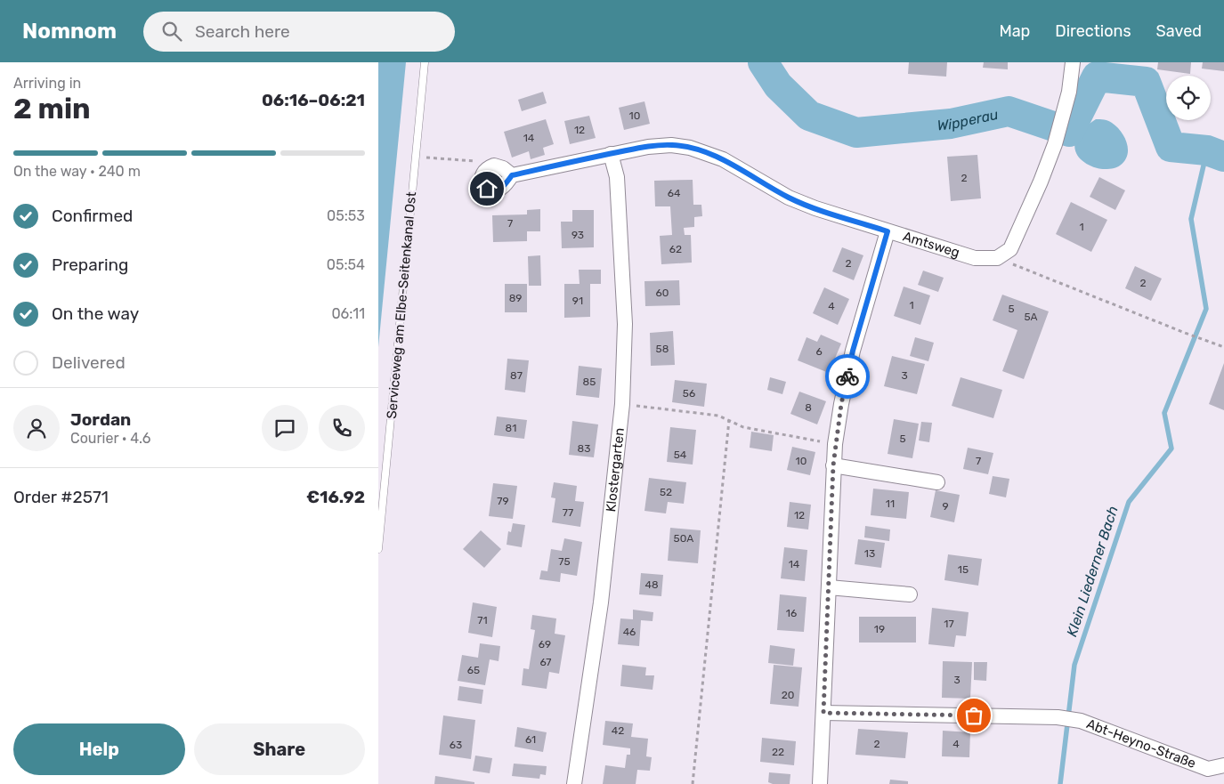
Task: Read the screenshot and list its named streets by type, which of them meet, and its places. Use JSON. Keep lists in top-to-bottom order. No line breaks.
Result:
{"streets":{"street":["Amtsweg","Klostergarten","Abt-Heyno-Straße"],"lane":["Serviceweg am Elbe-Seitenkanal Ost"]},"crossings":[["Amtsweg","Klostergarten"]],"water":["Wipperau","Klein Liederner Bach"],"house_numbers":["10","12","14","2","64","7","1","93","62","2","2","60","89","91","1","4","5","5A","58","6","87","3","85","56","8","81","5","83","54","10","7","52","79","11","9","77","12","50A","13","75","14","15","48","16","71","17","19","46","69","67","65","3","20","42","61","2","4","63","22"],"page":{"header":"Nomnom","search":"Search here","nav":["Map","Directions","Saved"],"heading":["2 min","Arriving in","06:16–06:21"],"panel":["Jordan","Courier · 4.6","Order #2571","€16.92"],"bar":"On the way · 240 m","list":[["Confirmed","05:53"],["Preparing","05:54"],["On the way","06:11"],"Delivered"],"buttons":["Help","Share"]}}
